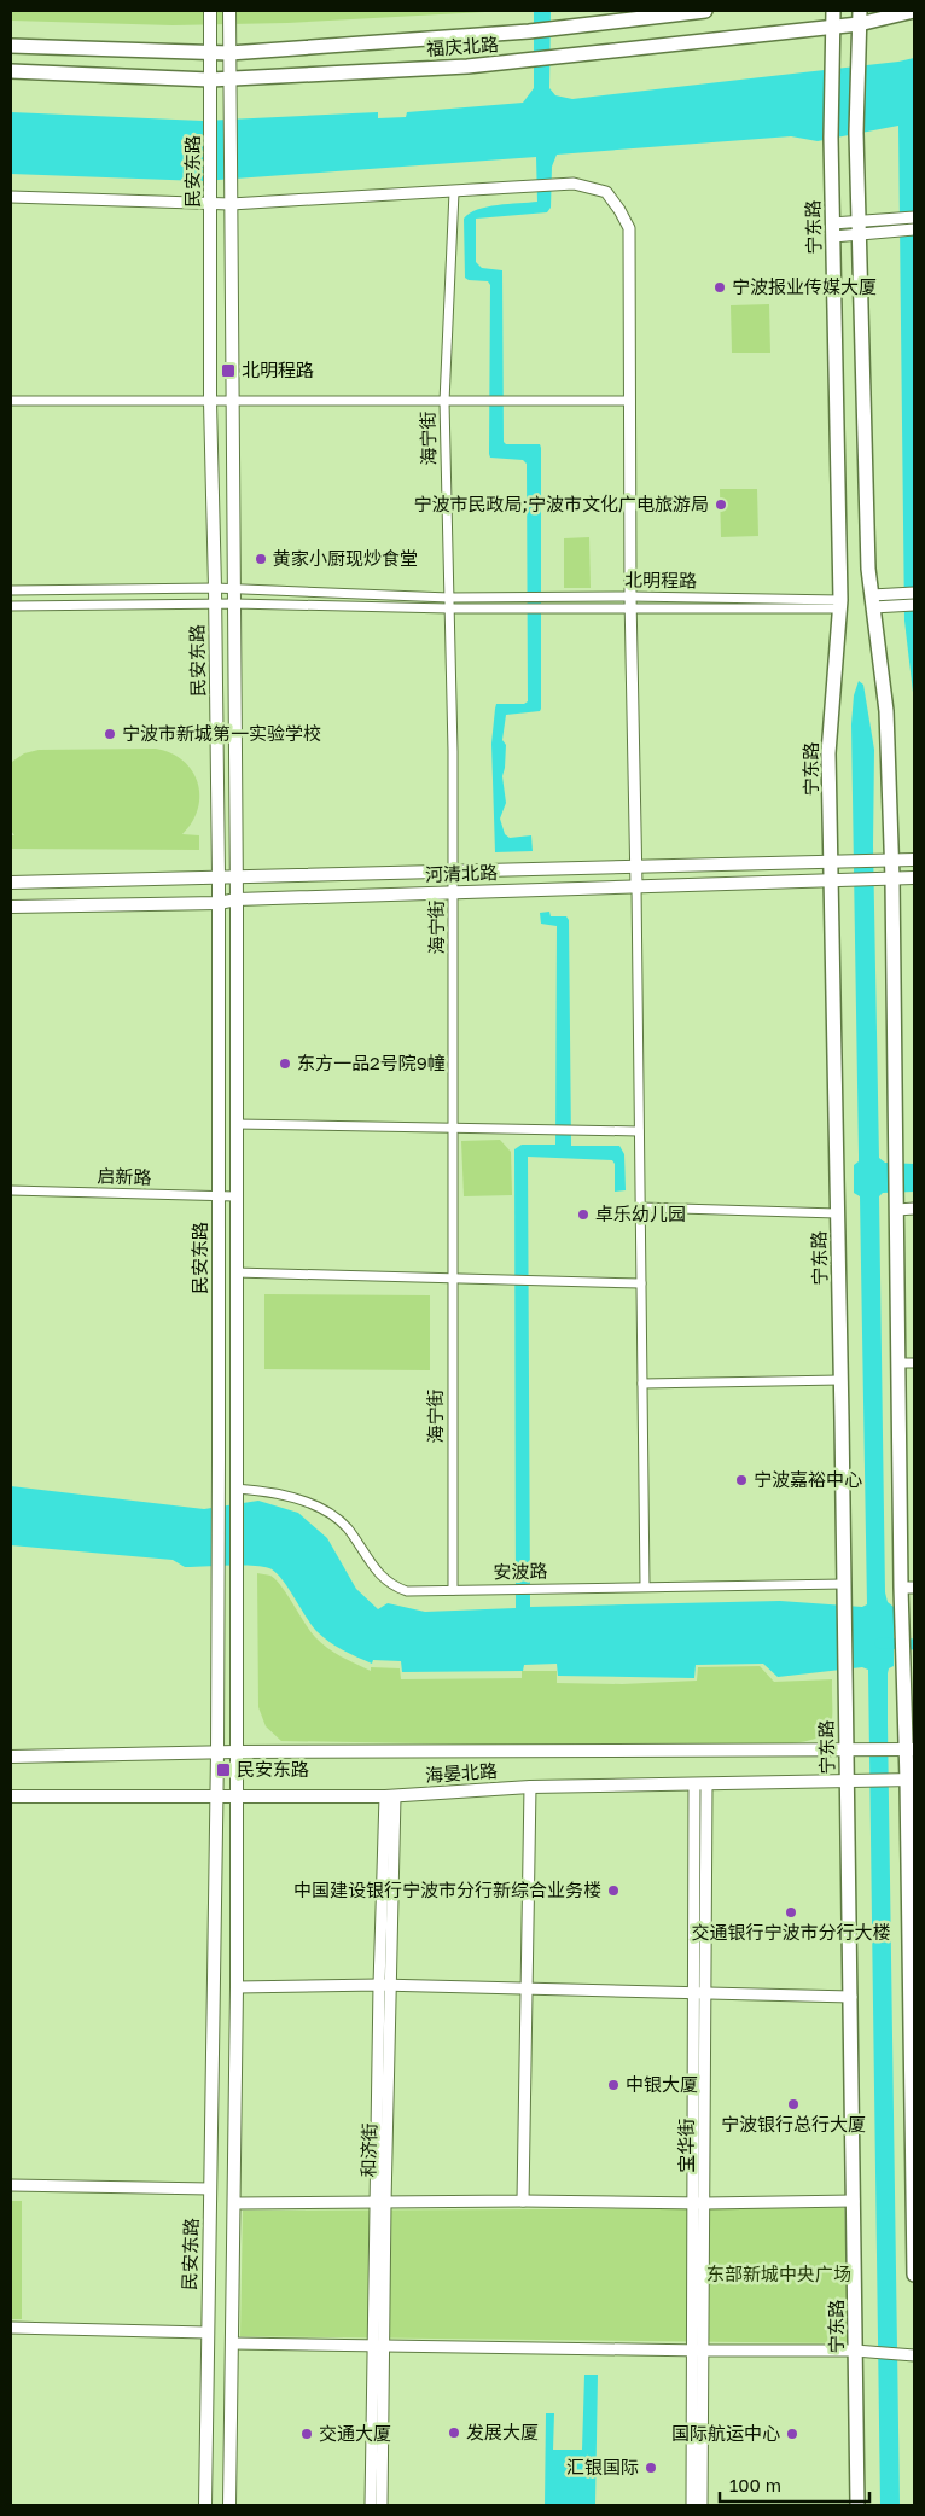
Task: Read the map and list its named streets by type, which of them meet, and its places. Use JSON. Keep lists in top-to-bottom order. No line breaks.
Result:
{"streets":{"main road":["福庆北路","民安东路","宁东路","河清北路","海晏北路"],"street":["海宁街","北明程路","启新路","安波路","宝华街","和济街"]},"crossings":[["福庆北路","民安东路"],["福庆北路","宁东路"],["民安东路","北明程路"],["民安东路","河清北路"],["民安东路","启新路"],["民安东路","安波路"],["民安东路","海晏北路"],["宁东路","北明程路"],["宁东路","河清北路"],["宁东路","安波路"],["宁东路","海晏北路"],["海宁街","北明程路"],["海宁街","河清北路"],["海宁街","安波路"],["海晏北路","宝华街"],["海晏北路","和济街"]],"parks":["东部新城中央广场"],"places":{"other":["宁波报业传媒大厦","宁波市民政局;宁波市文化广电旅游局","黄家小厨现炒食堂","宁波市新城第一实验学校","东方一品2号院9幢","卓乐幼儿园","宁波嘉裕中心","中国建设银行宁波市分行新综合业务楼","交通银行宁波市分行大楼","中银大厦","宁波银行总行大厦","发展大厦","交通大厦","国际航运中心","汇银国际"],"transit":["北明程路","民安东路"]},"scale_bar":"100 m"}
